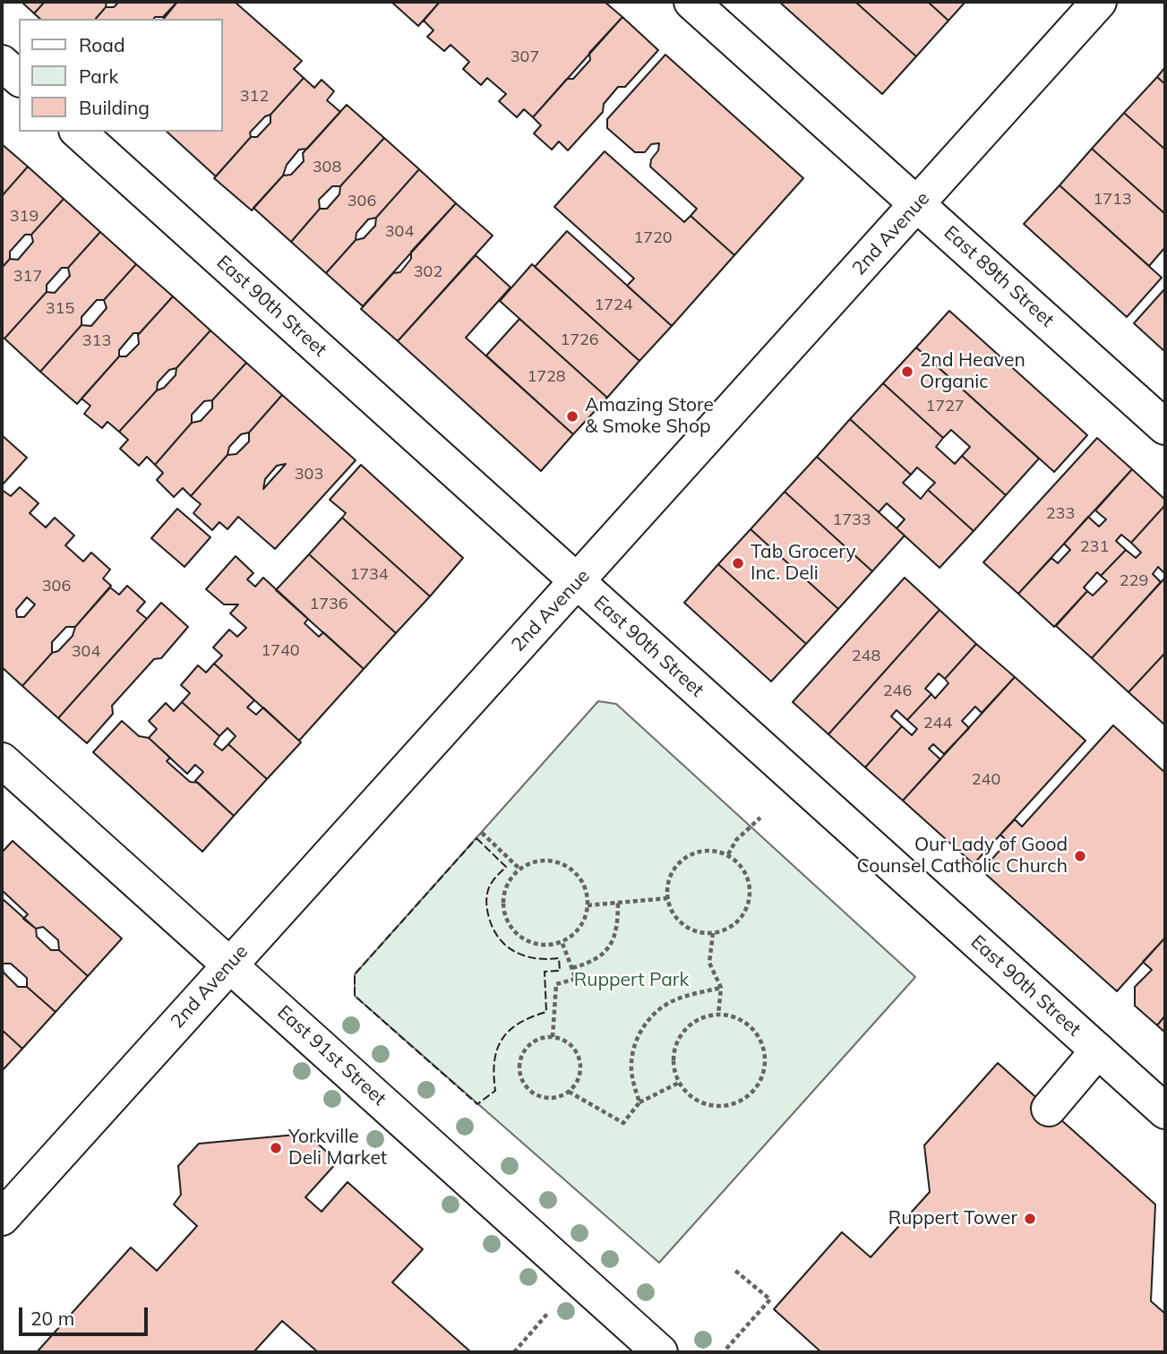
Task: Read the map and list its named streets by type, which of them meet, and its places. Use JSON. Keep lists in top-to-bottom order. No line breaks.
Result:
{"streets":{"street":["2nd Avenue","East 89th Street","East 90th Street","East 91st Street"]},"crossings":[["2nd Avenue","East 89th Street"],["2nd Avenue","East 90th Street"],["2nd Avenue","East 91st Street"]],"parks":["Ruppert Park"],"places":["2nd Heaven Organic","Amazing Store & Smoke Shop","Tab Grocery Inc. Deli","Our Lady of Good Counsel Catholic Church","Yorkville Deli Market","Ruppert Tower"],"house_numbers":["307","312","308","1713","306","319","304","1720","302","317","1724","315","1726","313","1728","1727","303","233","1733","231","1734","229","306","1736","1740","304","248","246","244","240"],"legend":["Road","Park","Building"],"scale_bar":"20 m"}
